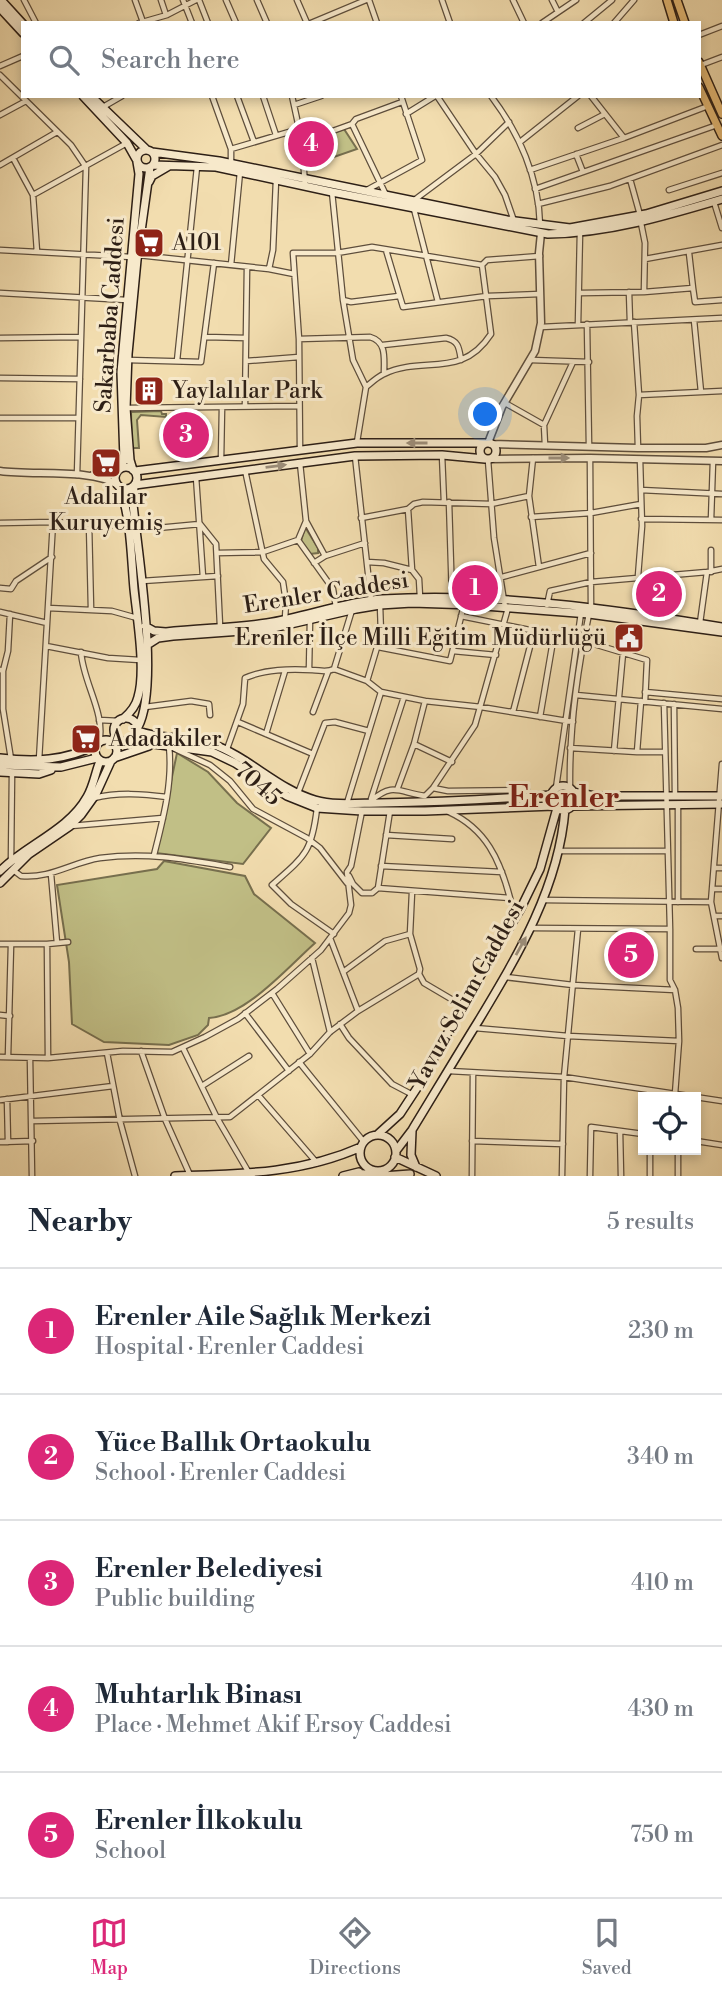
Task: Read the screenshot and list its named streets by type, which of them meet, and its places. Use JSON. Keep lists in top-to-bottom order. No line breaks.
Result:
{"streets":{"main road":["Sakarbaba Caddesi","Erenler Caddesi","Yavuz Selim Caddesi"],"street":["7045"]},"districts":["Erenler"],"places":{"supermarket":["A101","Adalılar Kuruyemiş","Adadakiler"],"building":["Yaylalılar Park"],"public building":["Erenler İlçe Milli Eğitim Müdürlüğü"]},"page":{"search":"Search here","pins":["4","3","1","2","5"],"heading":["Nearby","5 results"],"list":[{"mark":"1","name":"Erenler Aile Sağlık Merkezi","note":"Hospital · Erenler Caddesi","value":"230 m"},{"mark":"2","name":"Yüce Ballık Ortaokulu","note":"School · Erenler Caddesi","value":"340 m"},{"mark":"3","name":"Erenler Belediyesi","note":"Public building","value":"410 m"},{"mark":"4","name":"Muhtarlık Binası","note":"Place · Mehmet Akif Ersoy Caddesi","value":"430 m"},{"mark":"5","name":"Erenler İlkokulu","note":"School","value":"750 m"}],"nav":["Map","Directions","Saved"]}}
